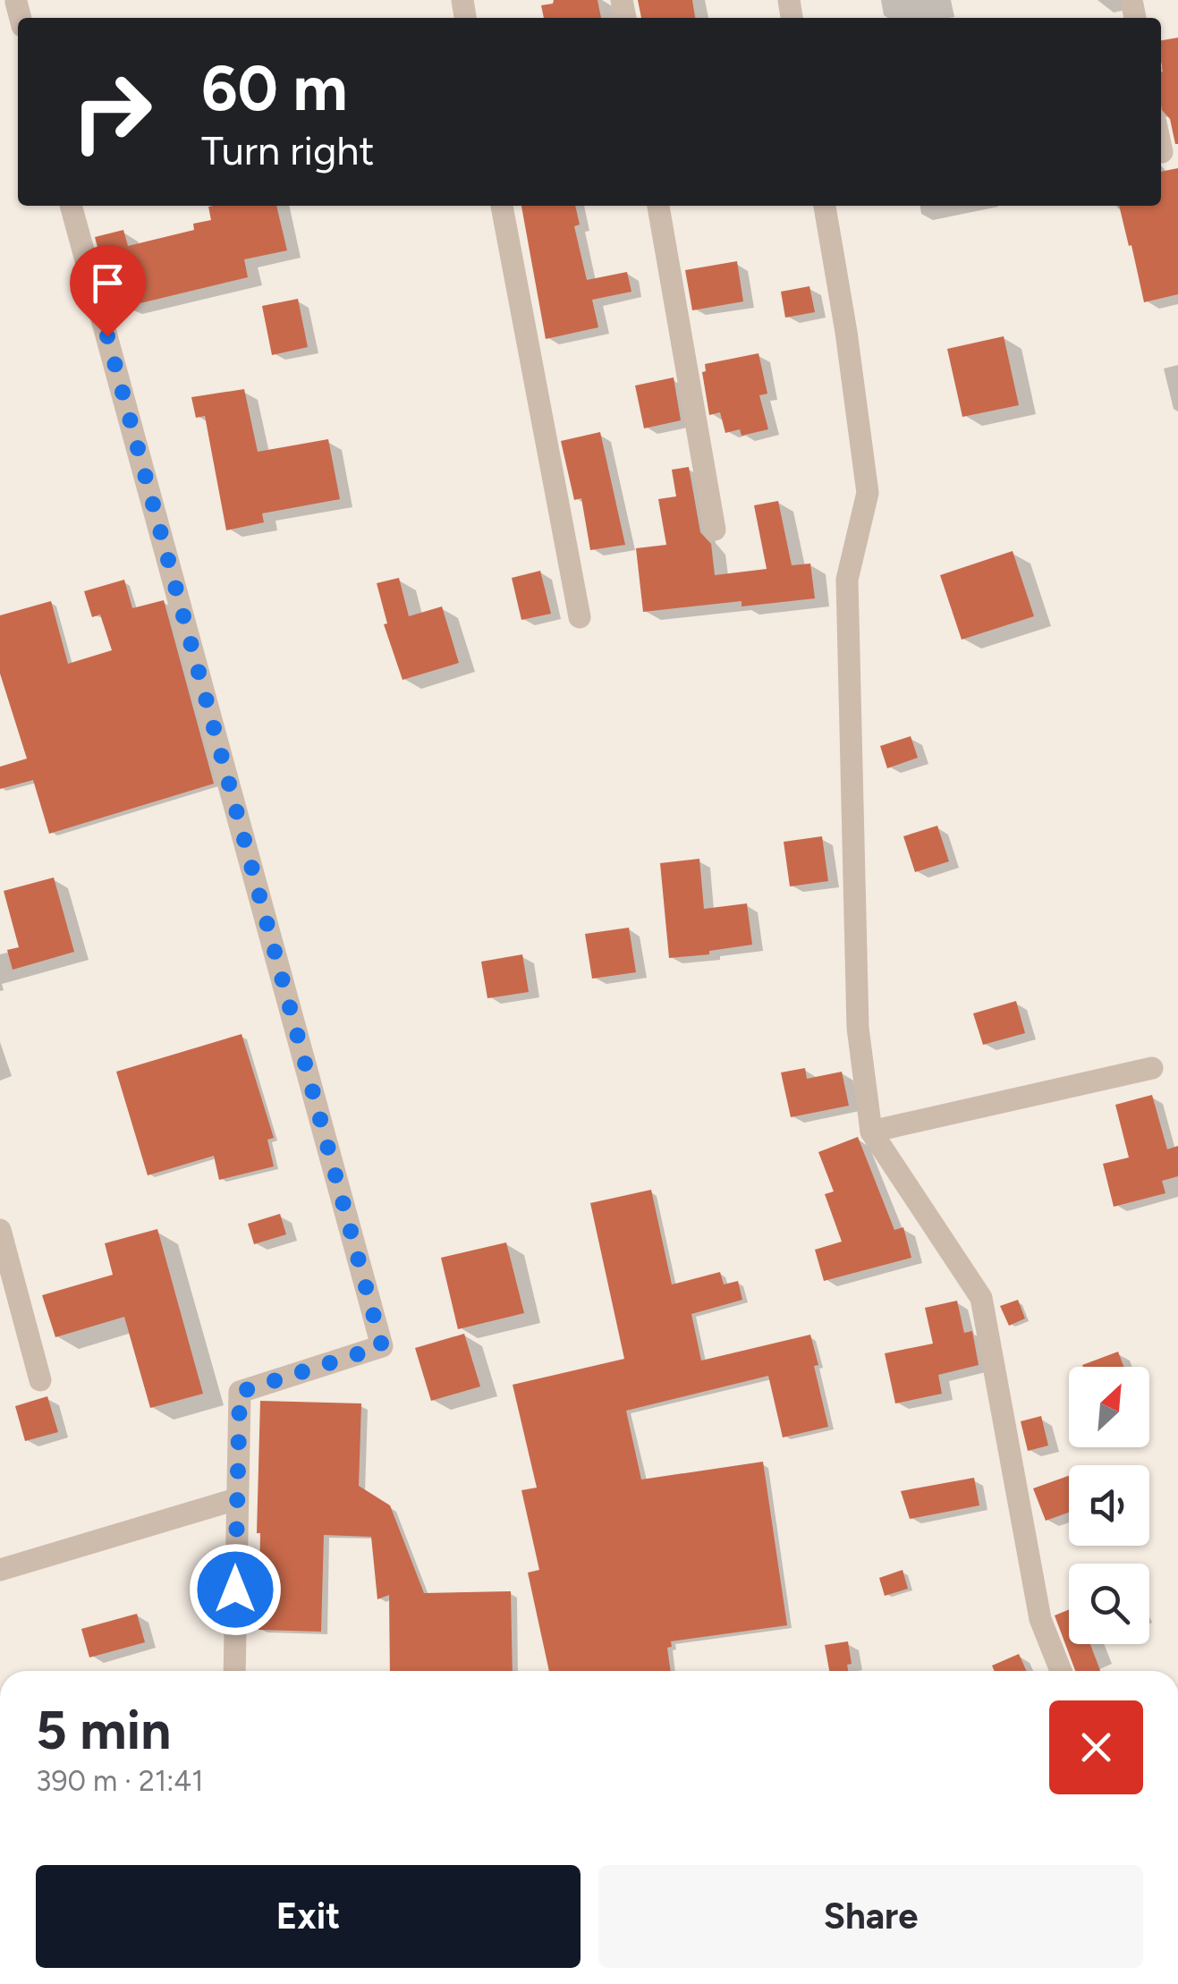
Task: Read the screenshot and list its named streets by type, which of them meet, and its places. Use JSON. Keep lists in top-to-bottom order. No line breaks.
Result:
{"north":"top right","page":{"turn":["60 m","Turn right"],"heading":["5 min","390 m · 21:41"],"buttons":["Exit","Share"]}}
